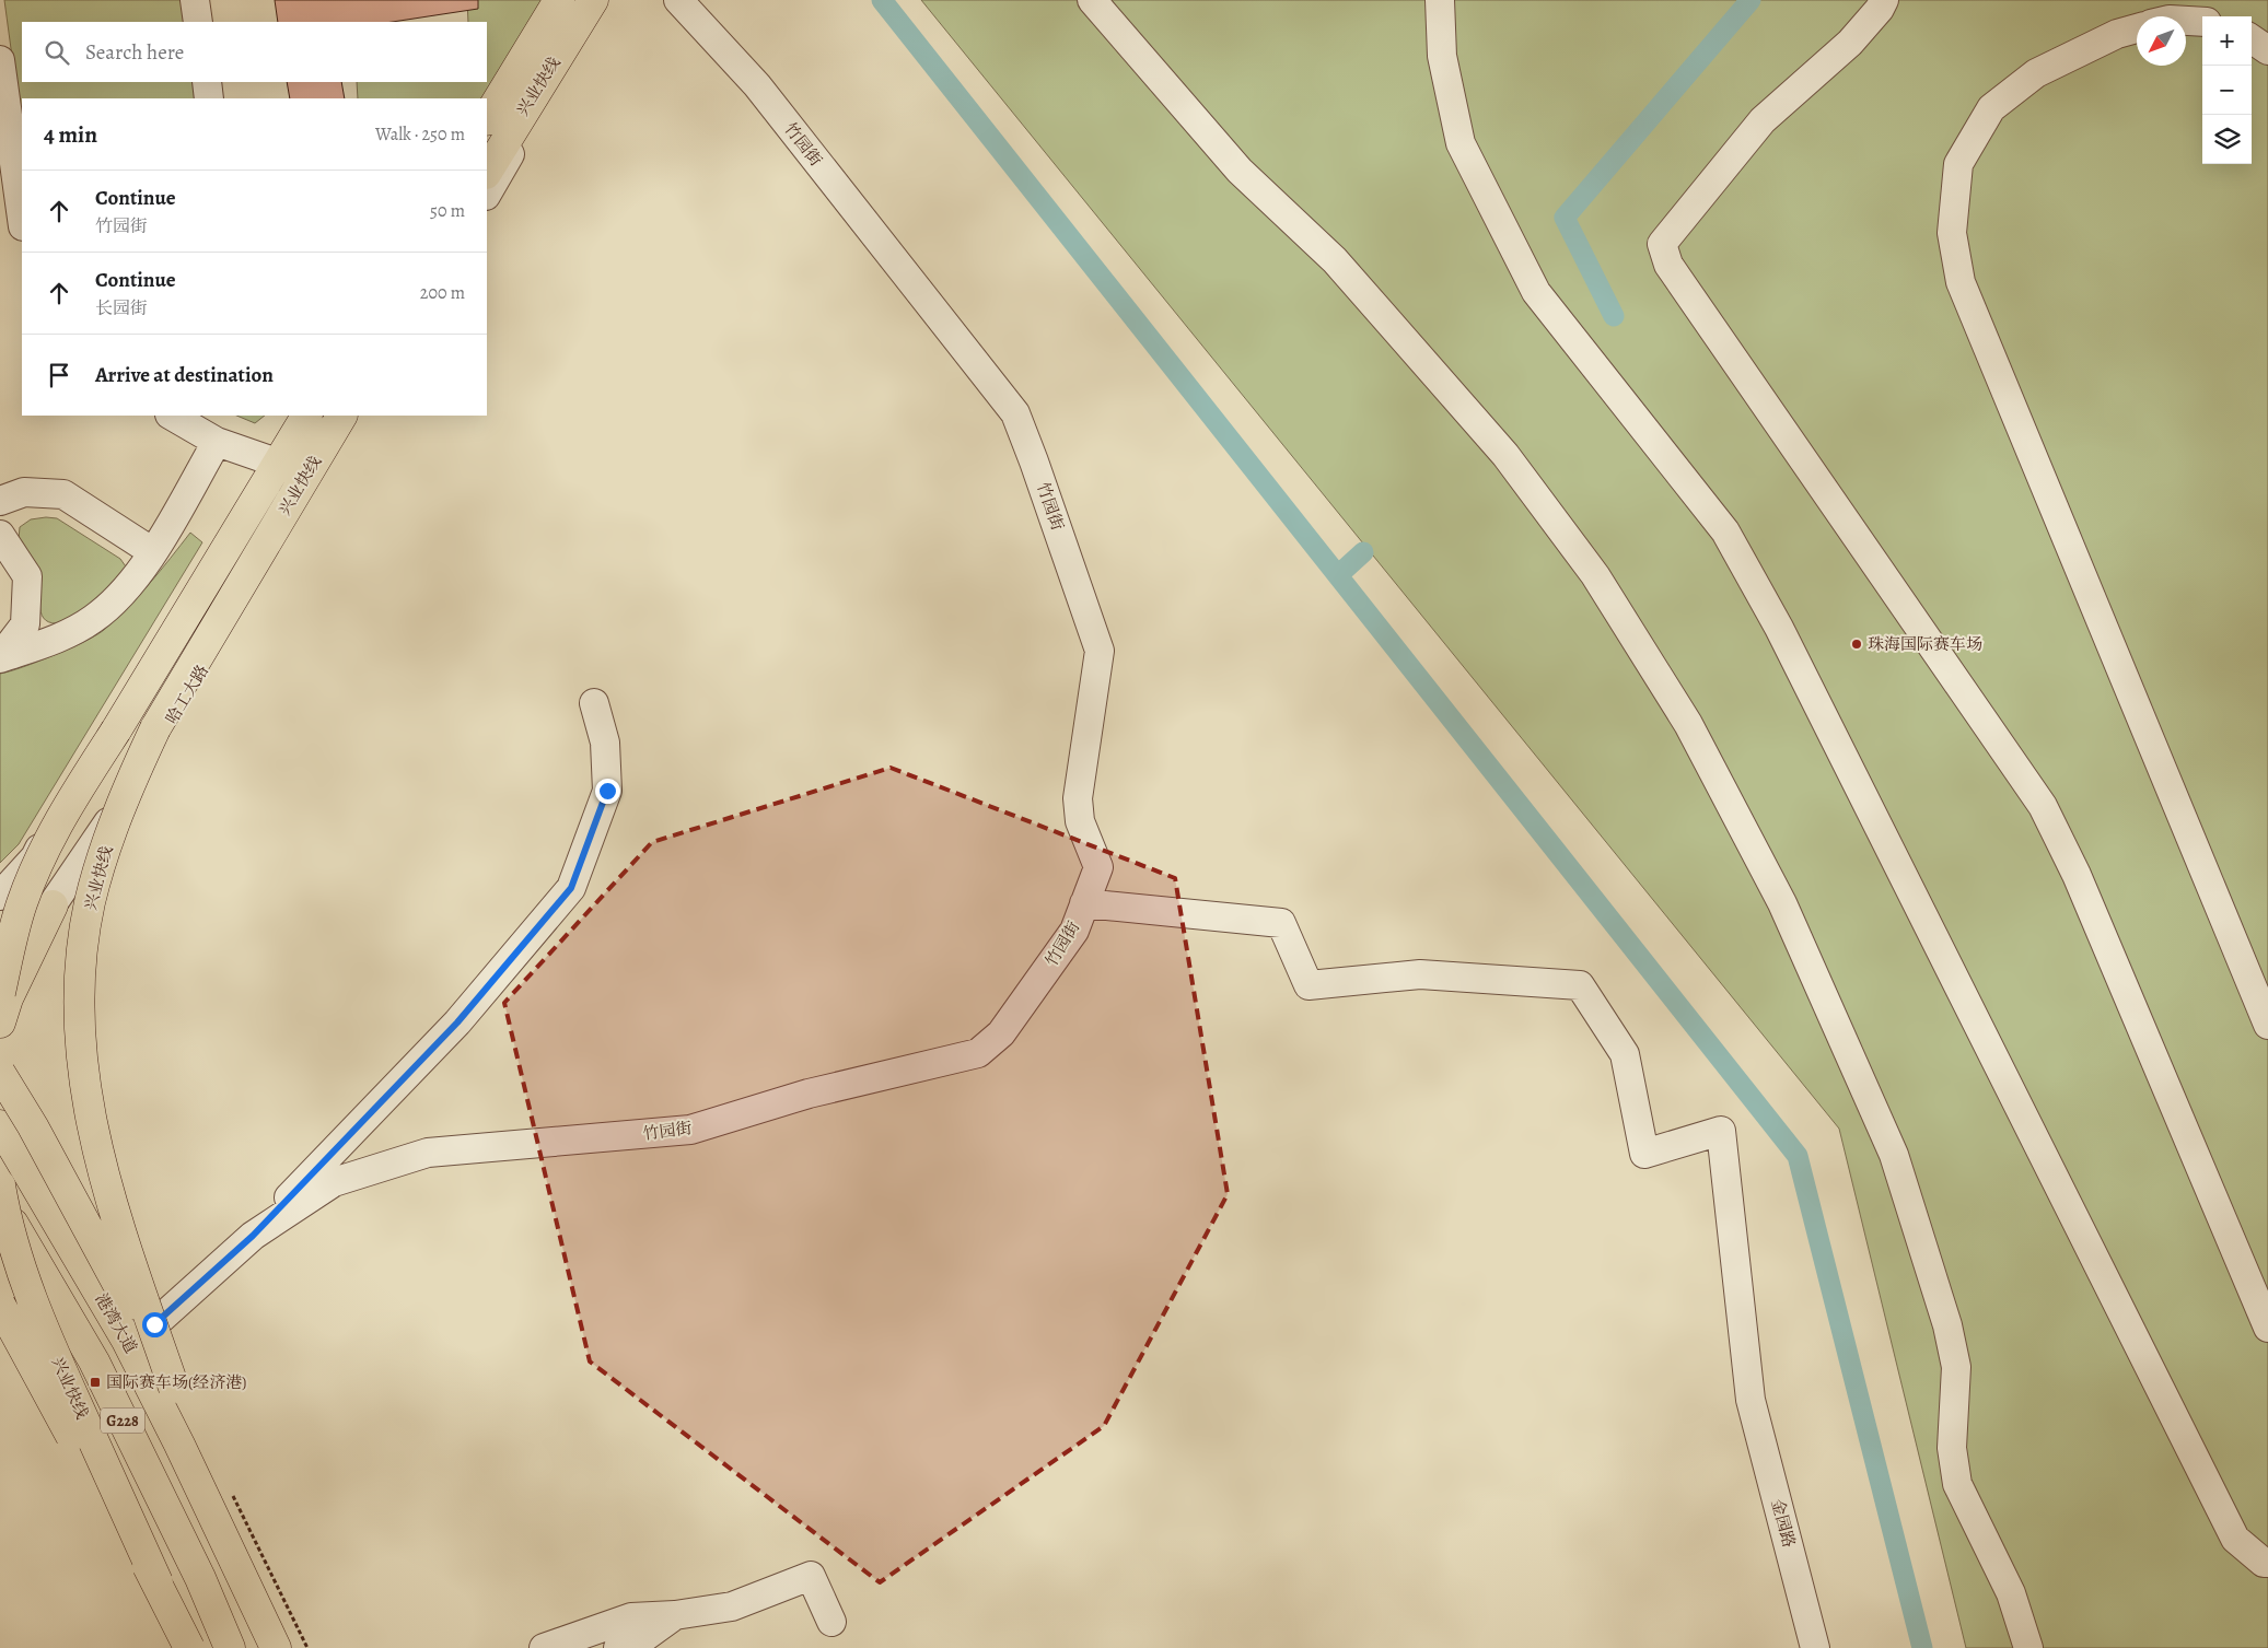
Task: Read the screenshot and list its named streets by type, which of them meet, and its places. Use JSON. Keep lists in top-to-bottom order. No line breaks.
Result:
{"streets":{"highway":["兴业快线","港湾大道","G228"],"street":["竹园街","哈工大路","金园路"]},"crossings":[["竹园街","港湾大道"],["竹园街","金园路"]],"places":{"other":["珠海国际赛车场"],"transit":["国际赛车场(经济港)"]},"north":"bottom left","page":{"map_buttons":["+","−"],"search":"Search here","heading":["4 min","Walk · 250 m"],"list":[["Continue","竹园街","50 m"],["Continue","长园街","200 m"],"Arrive at destination"]}}
